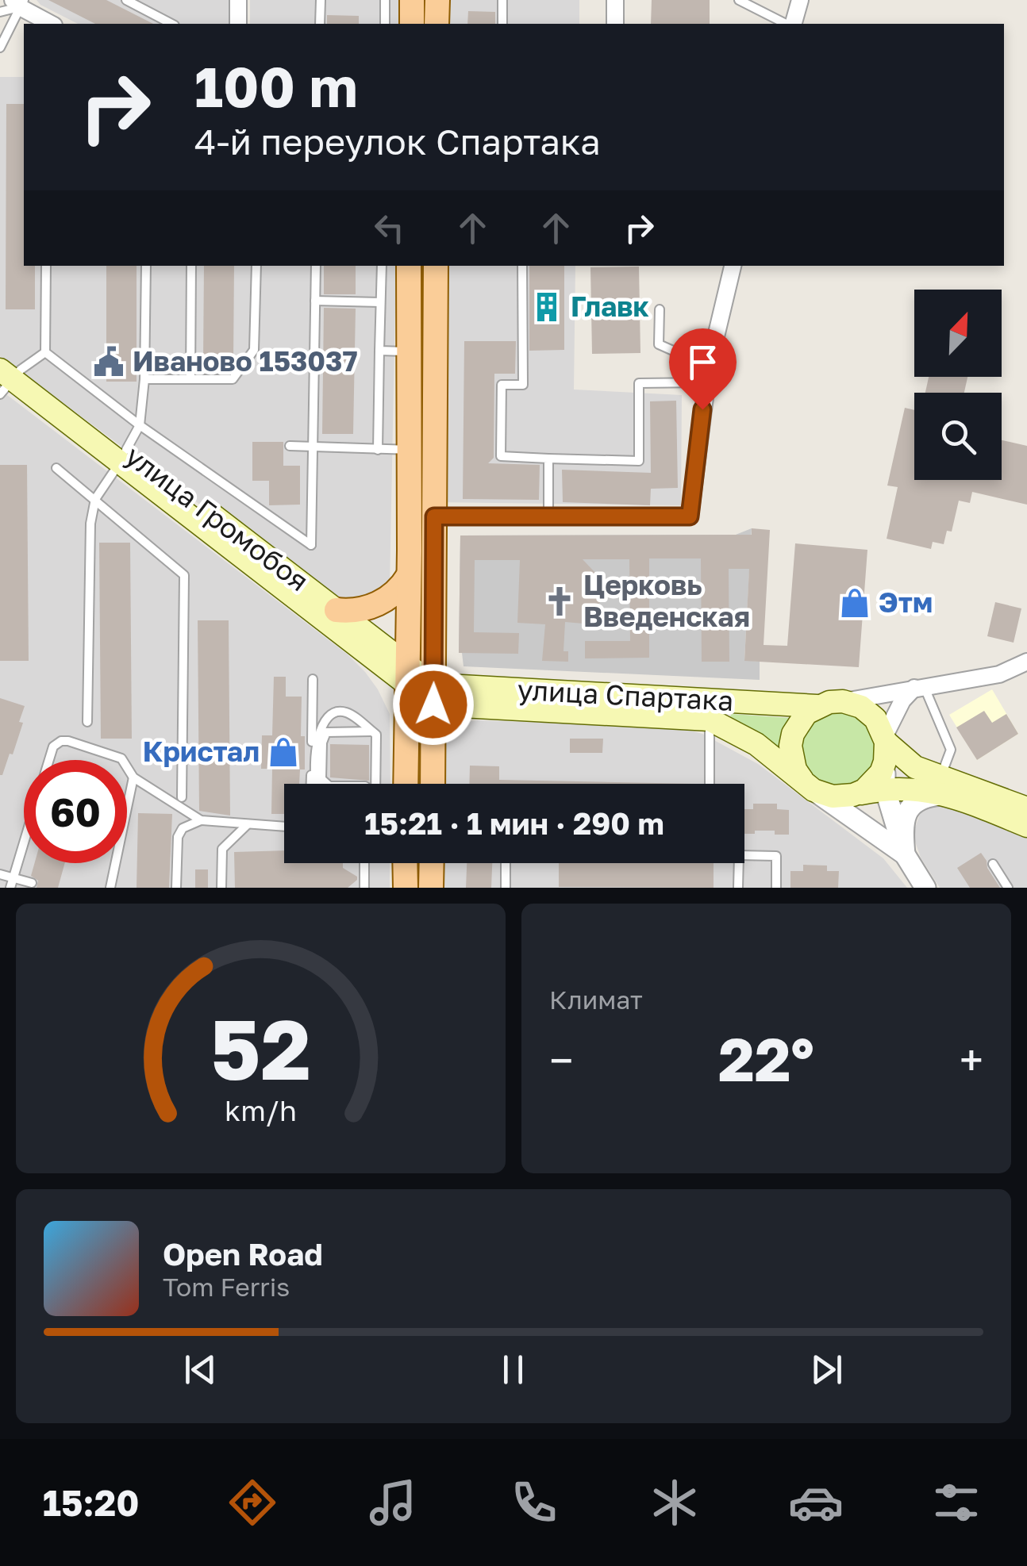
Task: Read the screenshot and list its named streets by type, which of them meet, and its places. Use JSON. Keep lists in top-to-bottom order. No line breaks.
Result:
{"streets":{"main road":["улица Громобоя","улица Спартака"]},"places":{"building":["Главк"],"public building":["Иваново 153037"],"church":["Церковь Введенская"],"shop":["Этм","Кристал"]},"north":"top right","page":{"turn":["100 m","4-й переулок Спартака"],"limit":"60","trip":"15:21 · 1 мин · 290 m","tile":"Климат","heat":["−","22°","+"],"song":["Open Road","Tom Ferris"],"tabs":"15:20","gauge":["52","km/h"]}}
